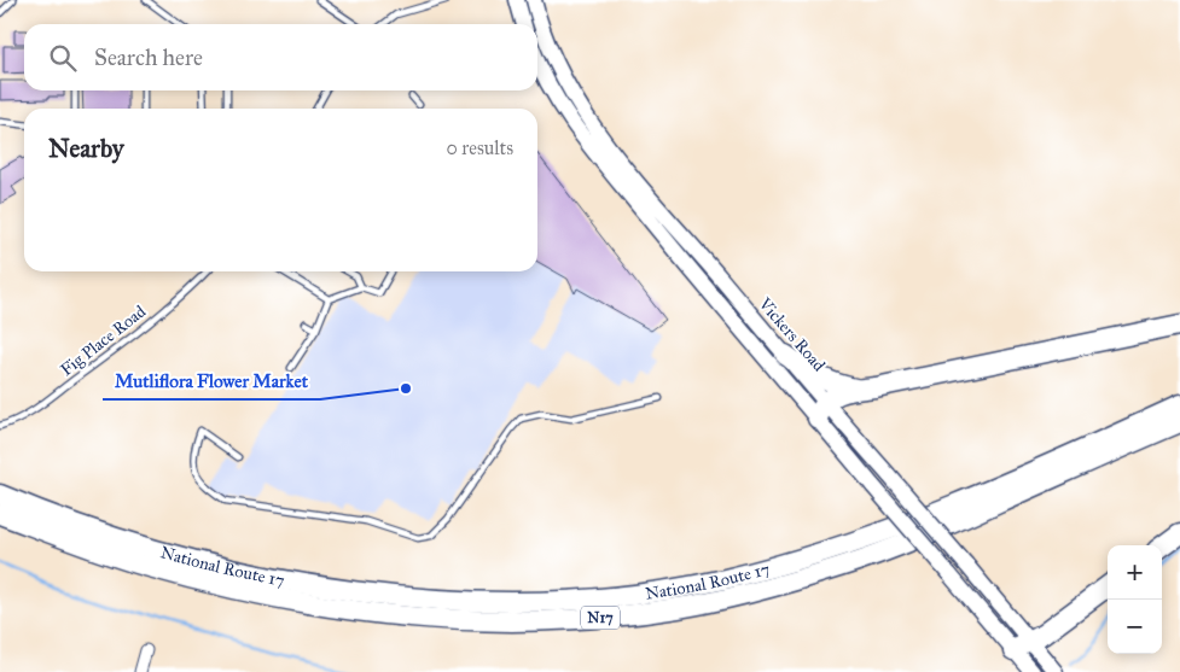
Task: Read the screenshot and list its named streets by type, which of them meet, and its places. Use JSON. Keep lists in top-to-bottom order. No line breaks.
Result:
{"streets":{"highway":["National Route 17","N17"],"main road":["Vickers Road"],"lane":["Fig Place Road"]},"places":["Mutliflora Flower Market"],"page":{"search":"Search here","heading":["Nearby","0 results"],"map_buttons":["+","−"]}}
